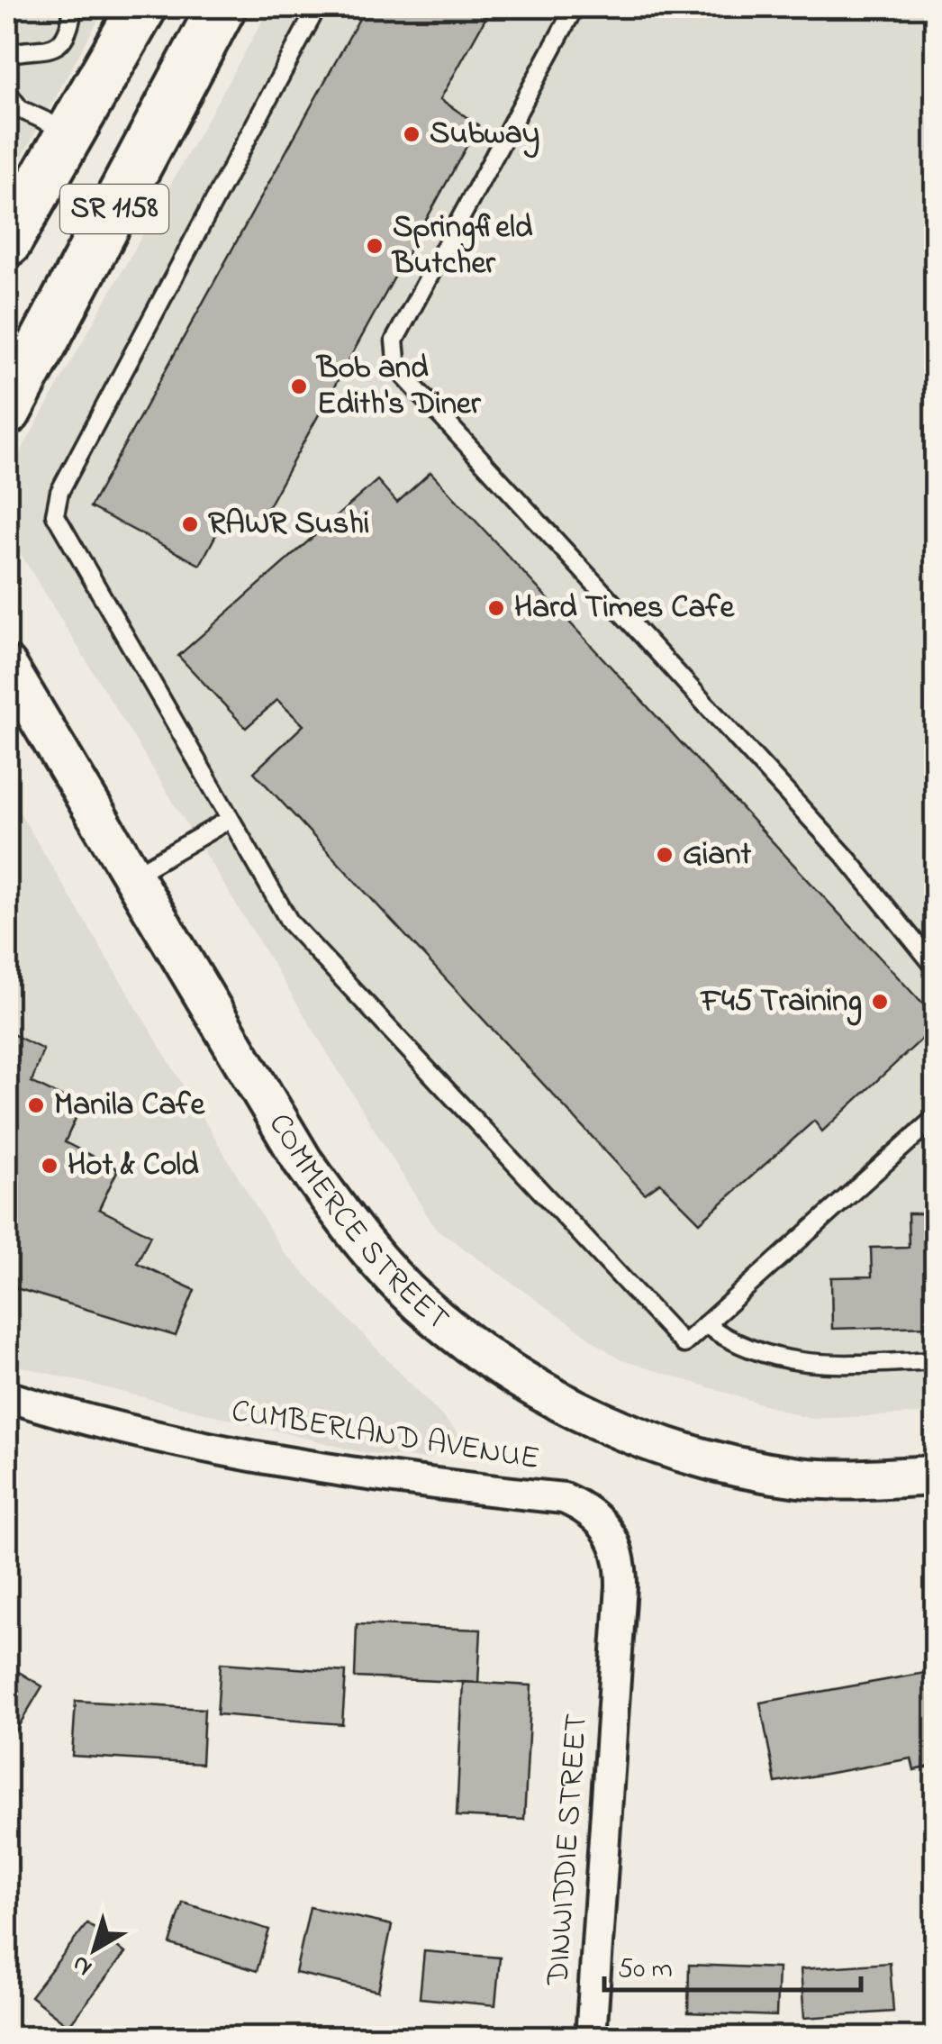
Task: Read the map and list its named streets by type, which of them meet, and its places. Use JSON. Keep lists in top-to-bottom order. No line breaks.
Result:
{"streets":{"main road":["SR 1158"],"street":["COMMERCE STREET","CUMBERLAND AVENUE","DINWIDDIE STREET"]},"crossings":[["CUMBERLAND AVENUE","DINWIDDIE STREET"]],"places":["Subway","Springfield Butcher","Bob and Edith's Diner","RAWR Sushi","Hard Times Cafe","Giant","F45 Training","Manila Cafe","Hot & Cold"],"scale_bar":"50 m","north":"bottom left"}
